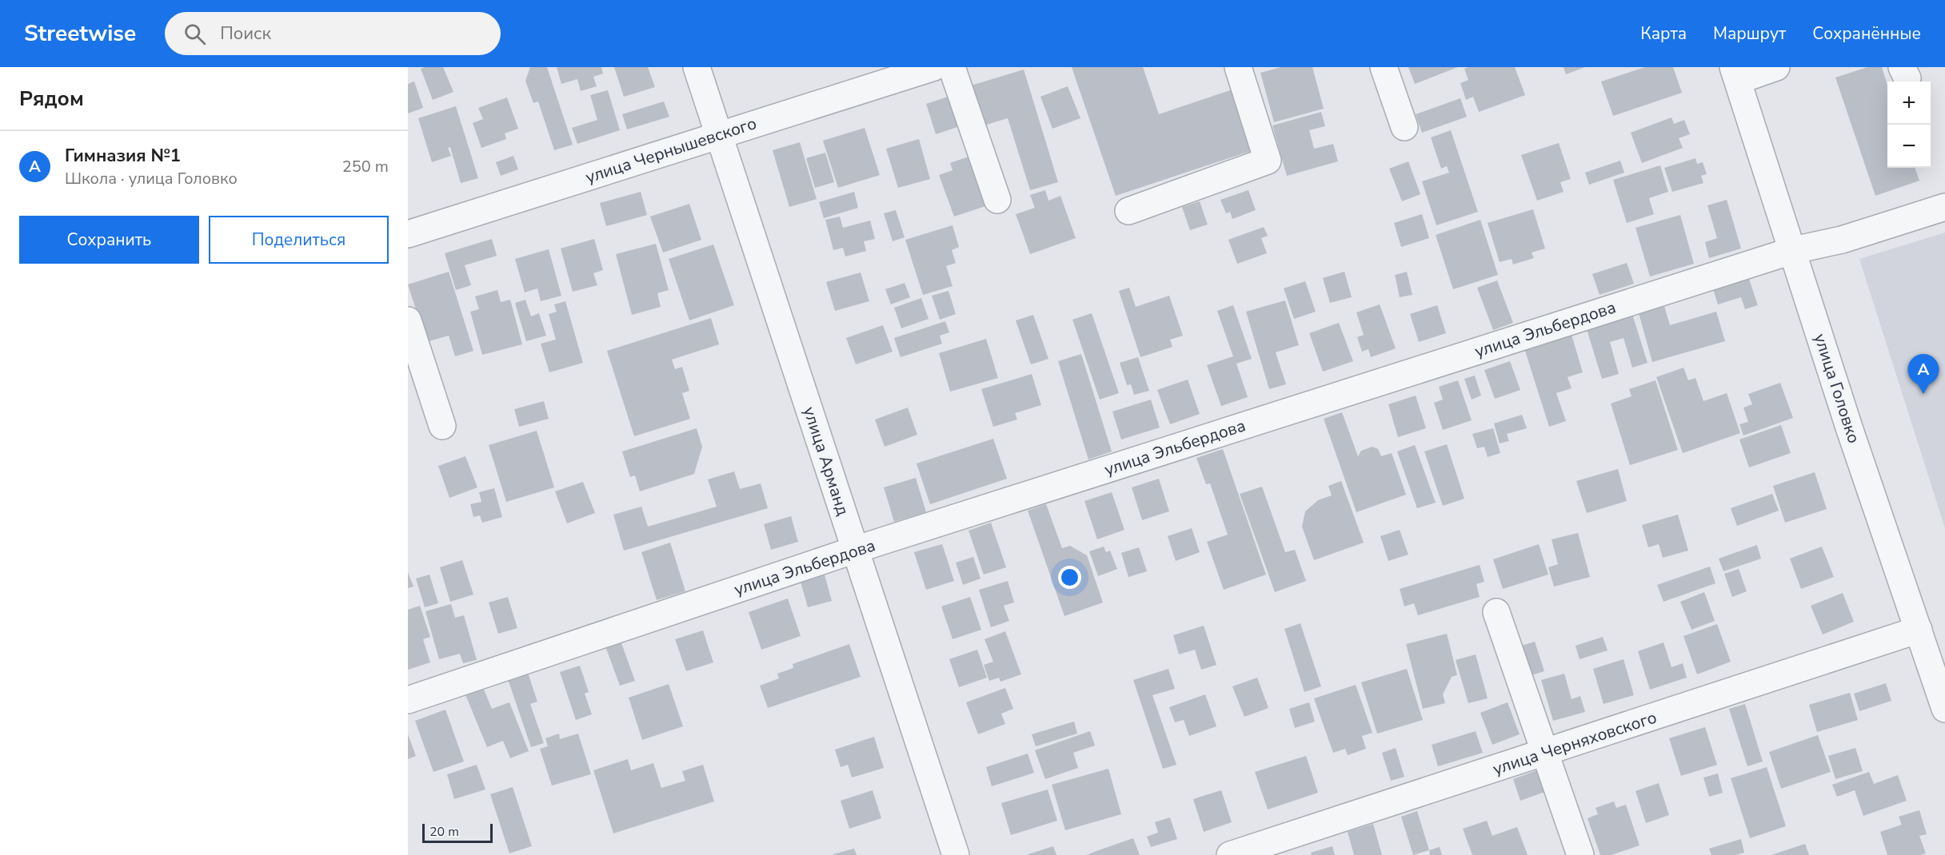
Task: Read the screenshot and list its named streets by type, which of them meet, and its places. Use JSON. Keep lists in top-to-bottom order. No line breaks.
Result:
{"streets":{"street":["улица Чернышевского","улица Эльбердова","улица Головко","улица Арманд","улица Черняховского"]},"crossings":[["улица Чернышевского","улица Арманд"],["улица Эльбердова","улица Головко"],["улица Эльбердова","улица Арманд"],["улица Головко","улица Черняховского"]],"scale_bar":"20 m","page":{"header":"Streetwise","search":"Поиск","nav":["Карта","Маршрут","Сохранённые"],"heading":"Рядом","map_buttons":["+","−"],"list":[{"mark":"A","name":"Гимназия №1","note":"Школа · улица Головко","value":"250 m"}],"buttons":["Сохранить","Поделиться"],"pins":"A","scale":"20 m"}}
